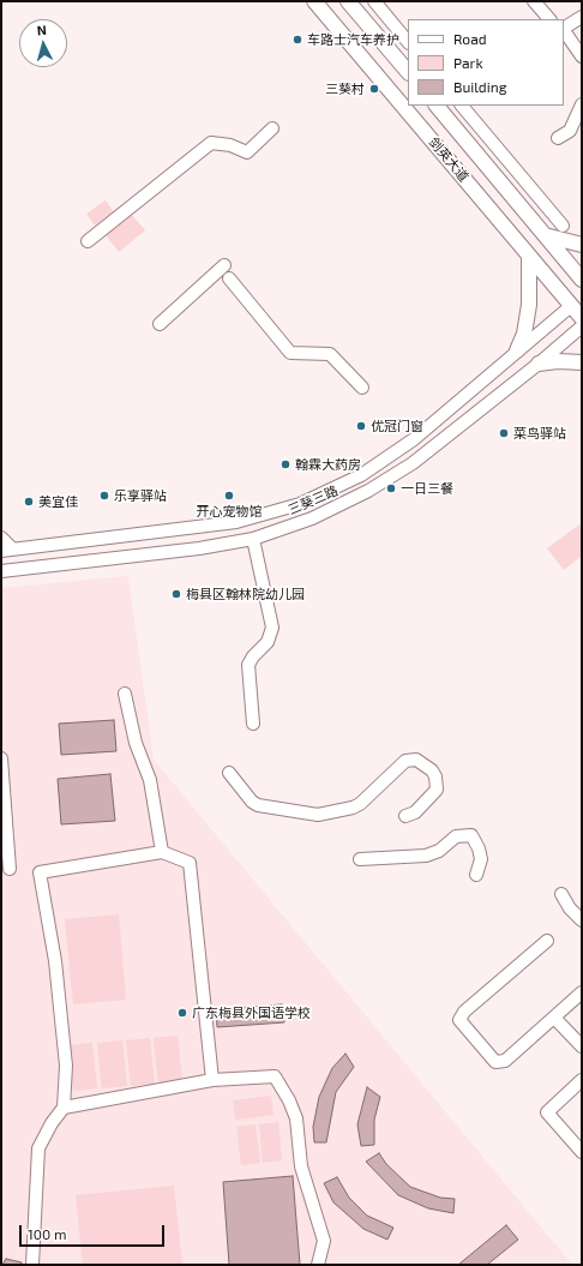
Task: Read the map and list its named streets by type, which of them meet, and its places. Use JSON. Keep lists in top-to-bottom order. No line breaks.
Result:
{"streets":{"main road":["剑英大道"],"street":["三葵三路"]},"crossings":[["剑英大道","三葵三路"]],"places":["车路士汽车养护","三葵村","优冠门窗","菜鸟驿站","翰霖大药房","一日三餐","乐享驿站","开心宠物馆","美宜佳","梅县区翰林院幼儿园","广东梅县外国语学校"],"legend":["Road","Park","Building"],"scale_bar":"100 m","north":"top"}
